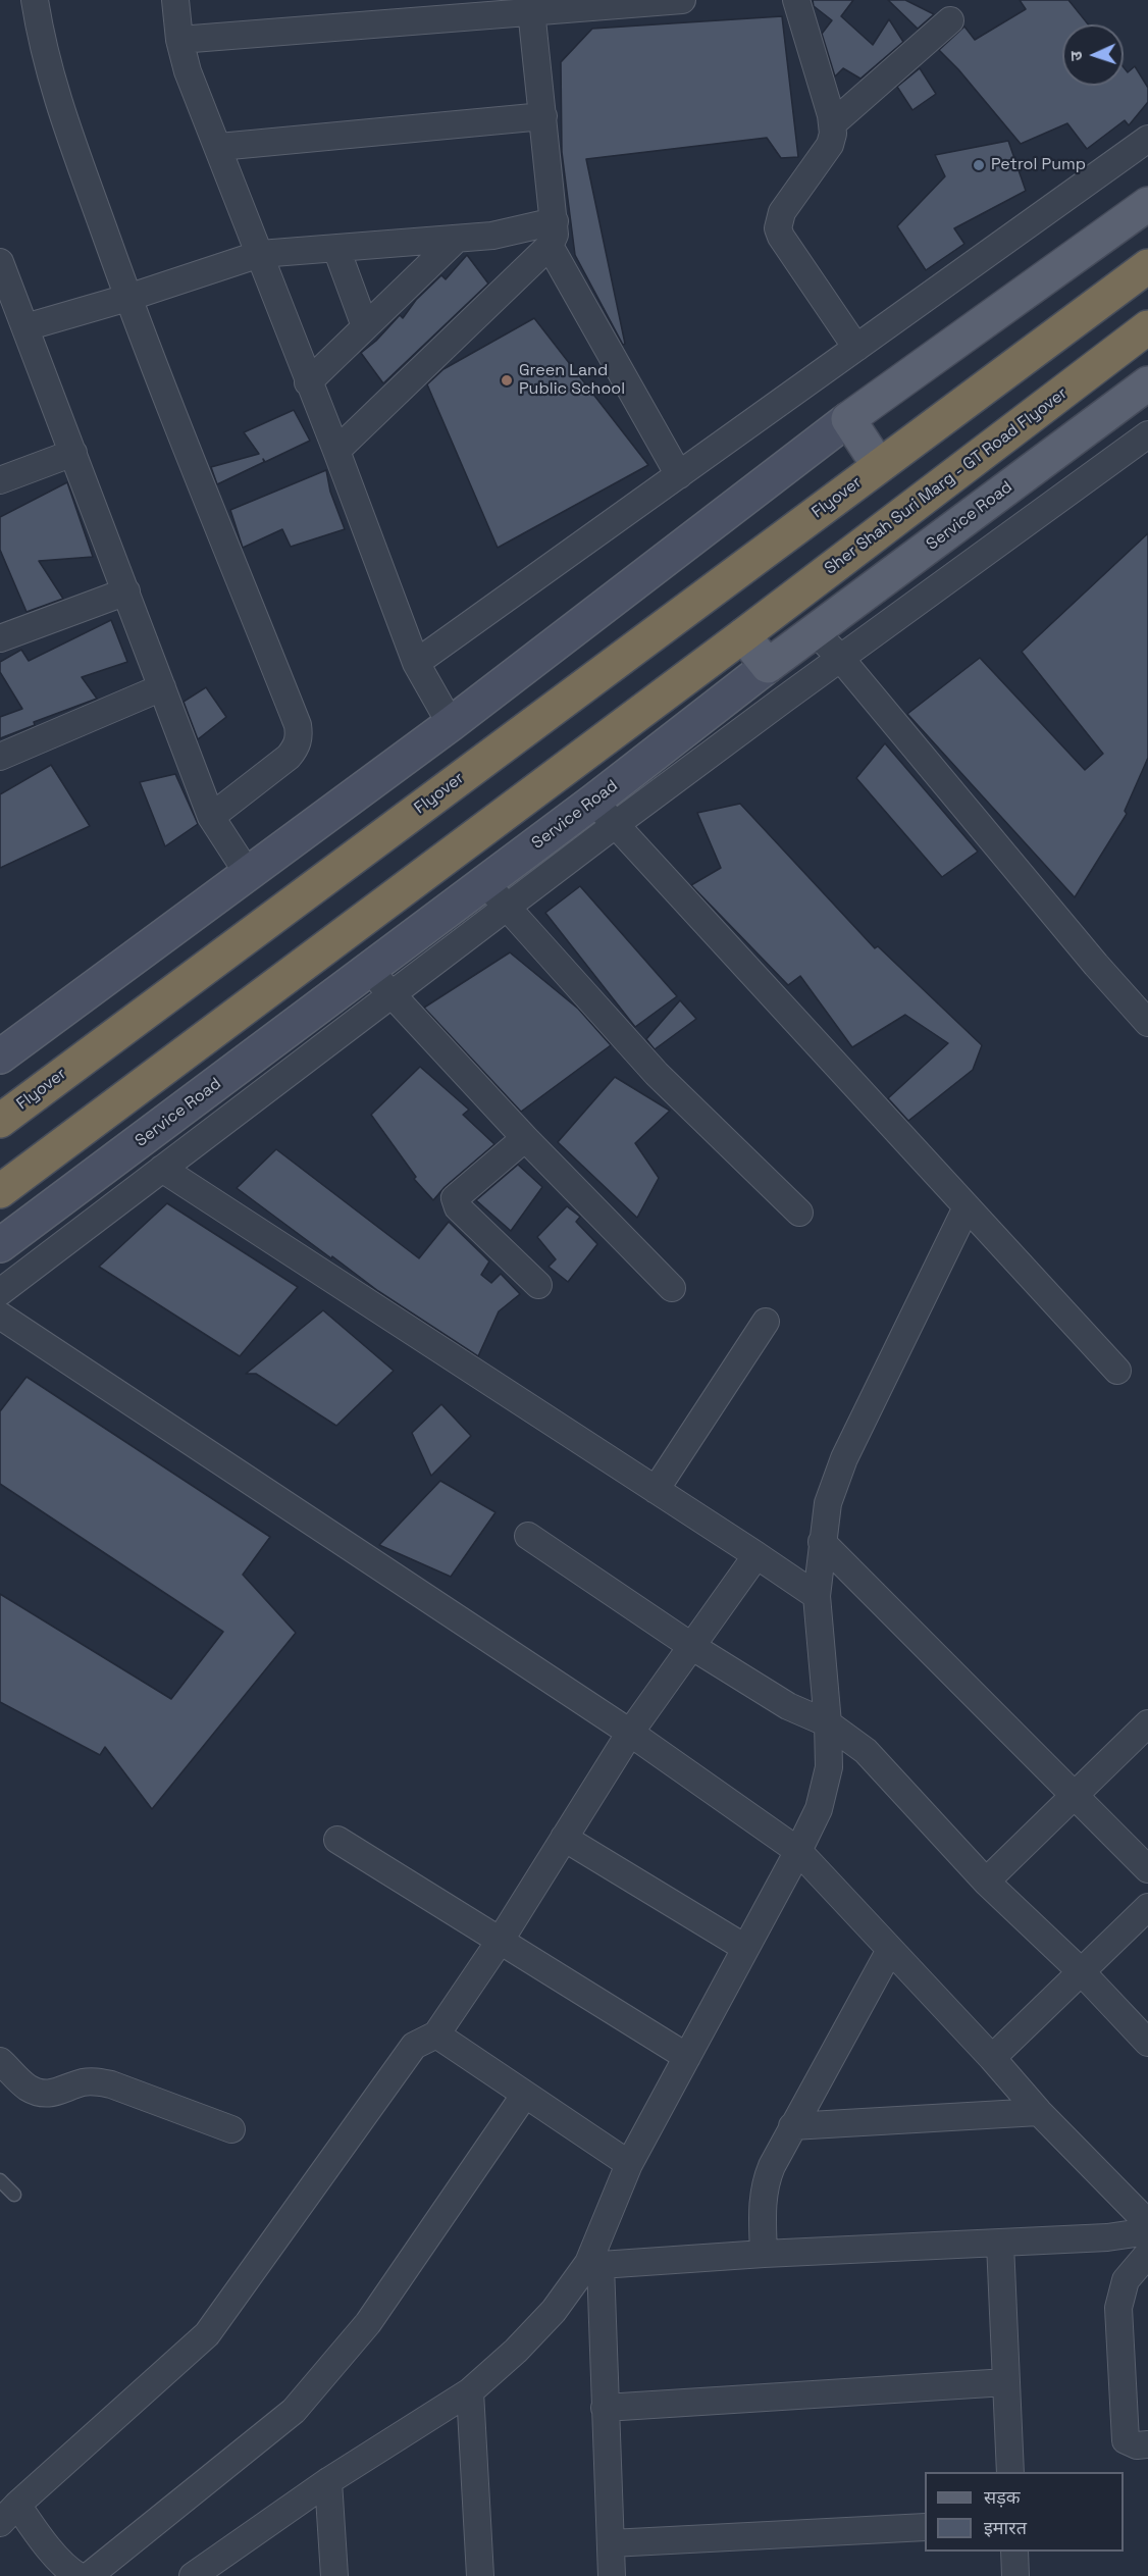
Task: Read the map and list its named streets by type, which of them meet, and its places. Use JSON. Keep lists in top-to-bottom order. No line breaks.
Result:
{"streets":{"highway":["Sher Shah Suri Marg - GT Road Flyover","Flyover"],"main road":["Service Road"]},"places":["Petrol Pump","Green Land Public School"],"legend":["सड़क","इमारत"],"north":"left"}
